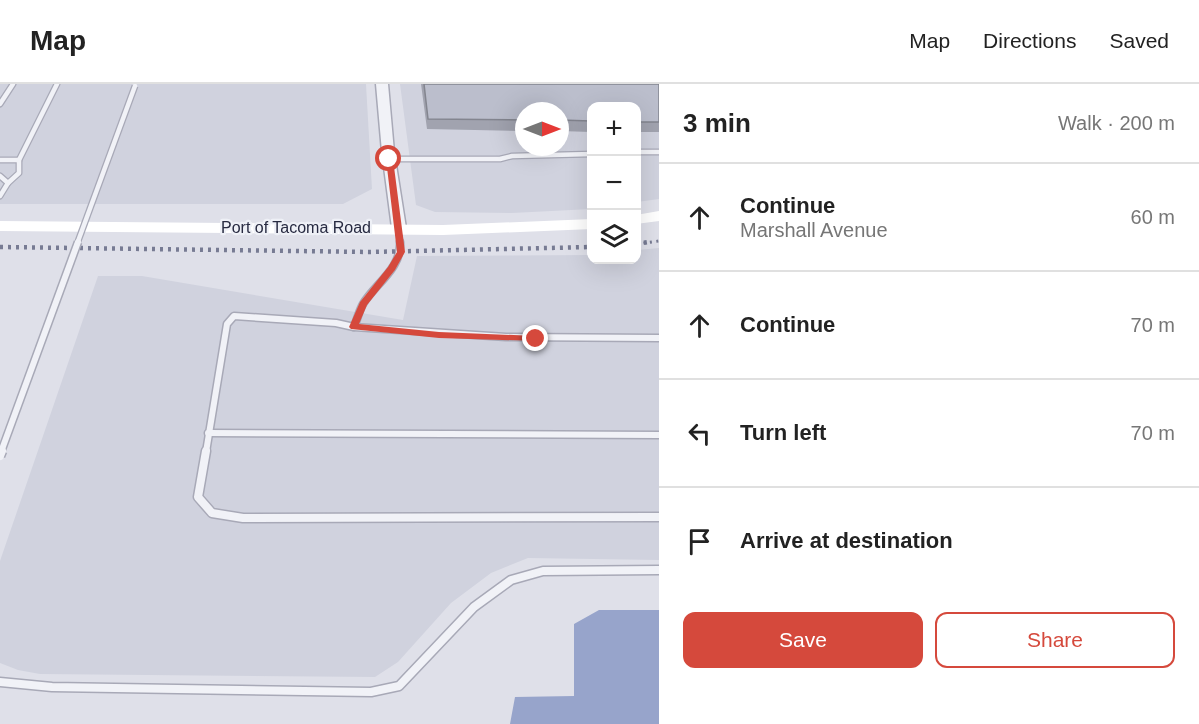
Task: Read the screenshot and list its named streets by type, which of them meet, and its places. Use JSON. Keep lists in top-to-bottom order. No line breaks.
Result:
{"streets":{"main road":["Port of Tacoma Road"]},"north":"right","page":{"header":"Map","nav":["Map","Directions","Saved"],"heading":["3 min","Walk · 200 m"],"map_buttons":["+","−"],"list":[["Continue","Marshall Avenue","60 m"],["Continue","70 m"],["Turn left","70 m"],"Arrive at destination"],"buttons":["Save","Share"]}}
